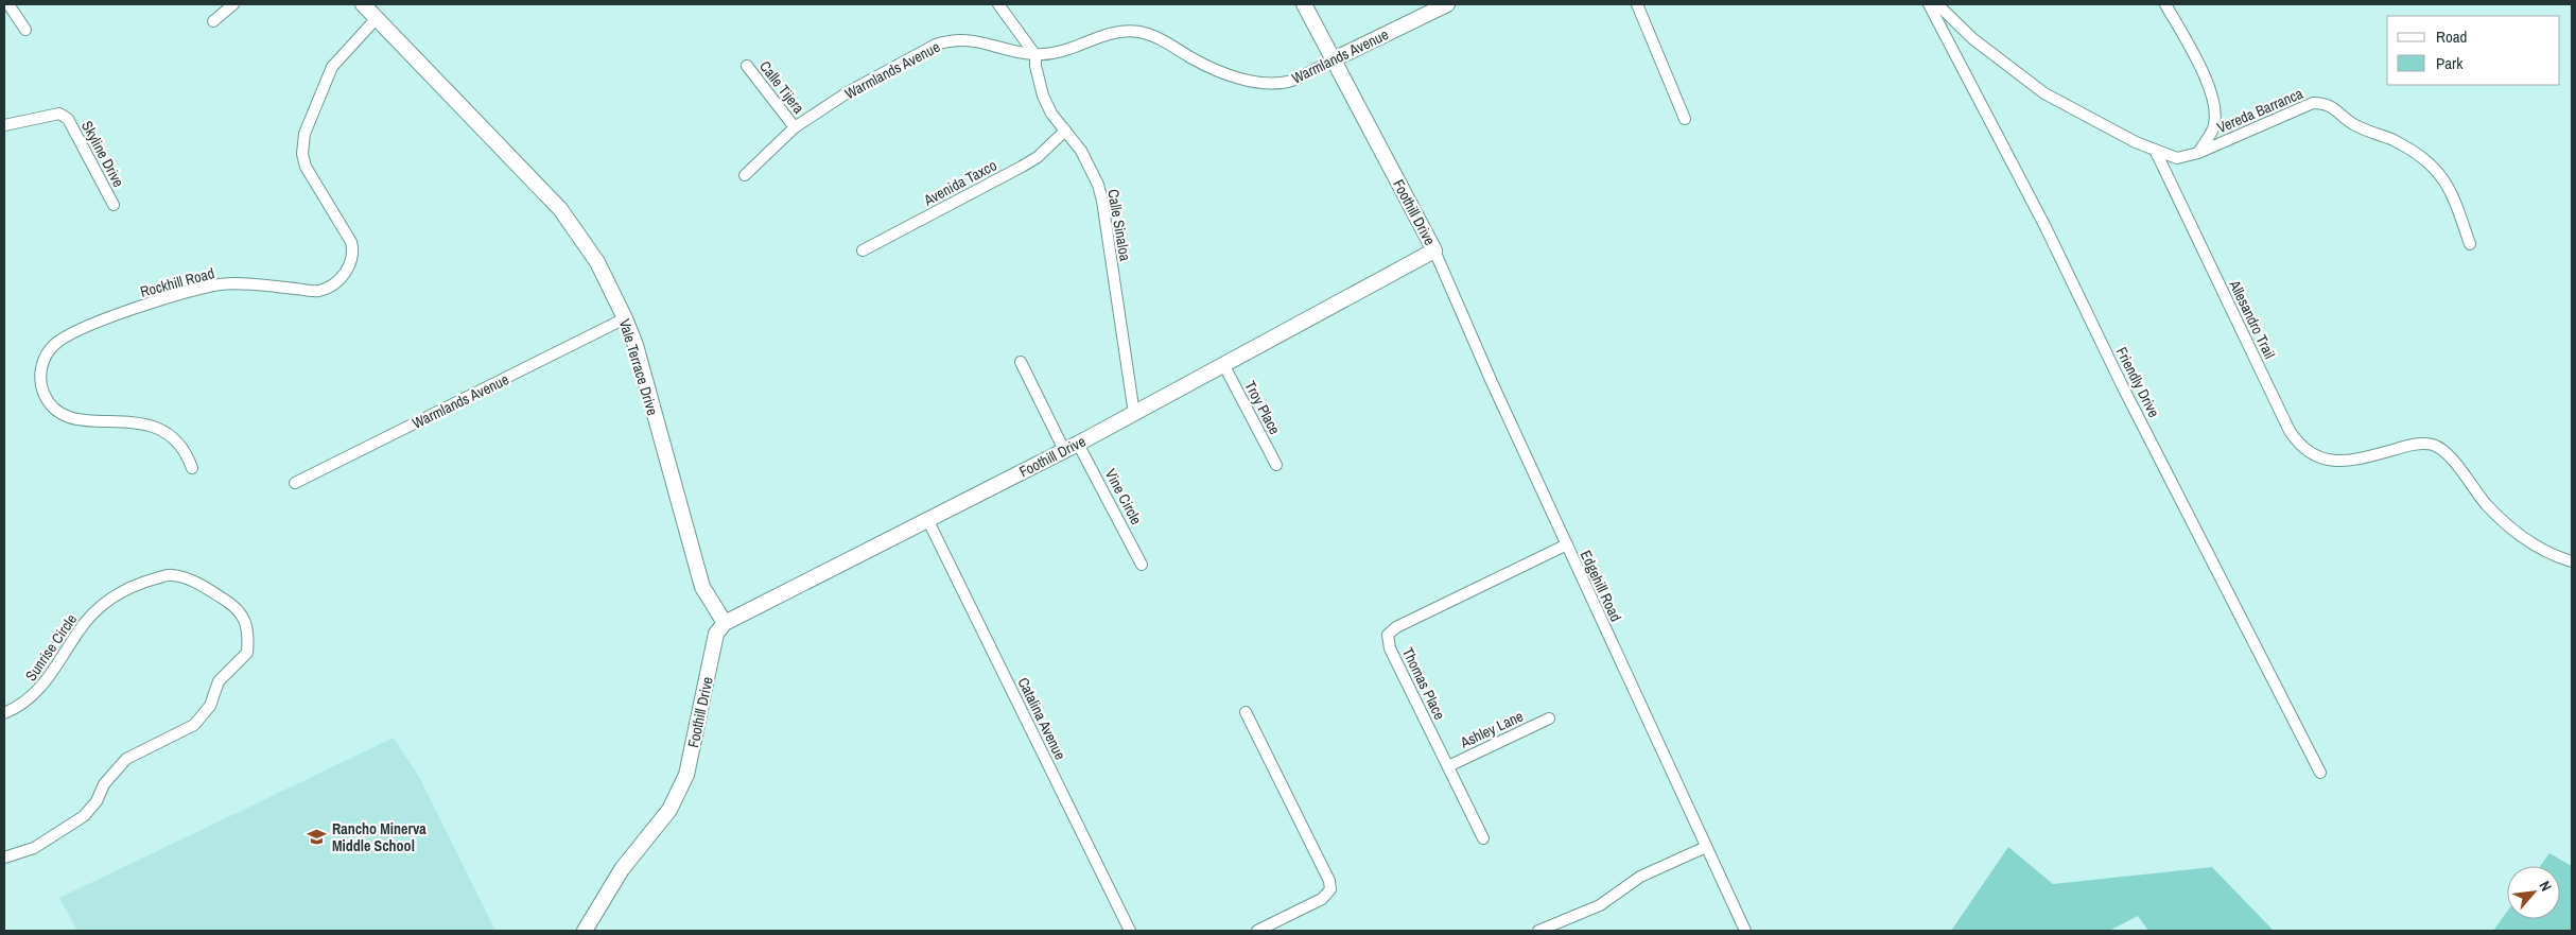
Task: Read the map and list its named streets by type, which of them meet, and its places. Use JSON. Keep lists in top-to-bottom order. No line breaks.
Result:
{"streets":{"street":["Warmlands Avenue","Calle Tijera","Vereda Barranca","Skyline Drive","Avenida Taxco","Foothill Drive","Calle Sinaloa","Rockhill Road","Allesandro Trail","Vale Terrace Drive","Friendly Drive","Troy Place","Vine Circle","Edgehill Road","Sunrise Circle","Thomas Place","Catalina Avenue","Ashley Lane"]},"crossings":[["Warmlands Avenue","Calle Tijera"],["Warmlands Avenue","Foothill Drive"],["Warmlands Avenue","Calle Sinaloa"],["Warmlands Avenue","Vale Terrace Drive"],["Vereda Barranca","Allesandro Trail"],["Avenida Taxco","Calle Sinaloa"],["Foothill Drive","Calle Sinaloa"],["Foothill Drive","Vale Terrace Drive"],["Foothill Drive","Troy Place"],["Foothill Drive","Vine Circle"],["Foothill Drive","Edgehill Road"],["Foothill Drive","Catalina Avenue"],["Rockhill Road","Vale Terrace Drive"],["Edgehill Road","Thomas Place"],["Thomas Place","Ashley Lane"]],"places":{"school or university":["Rancho Minerva Middle School"]},"legend":["Road","Park"],"north":"top right"}
